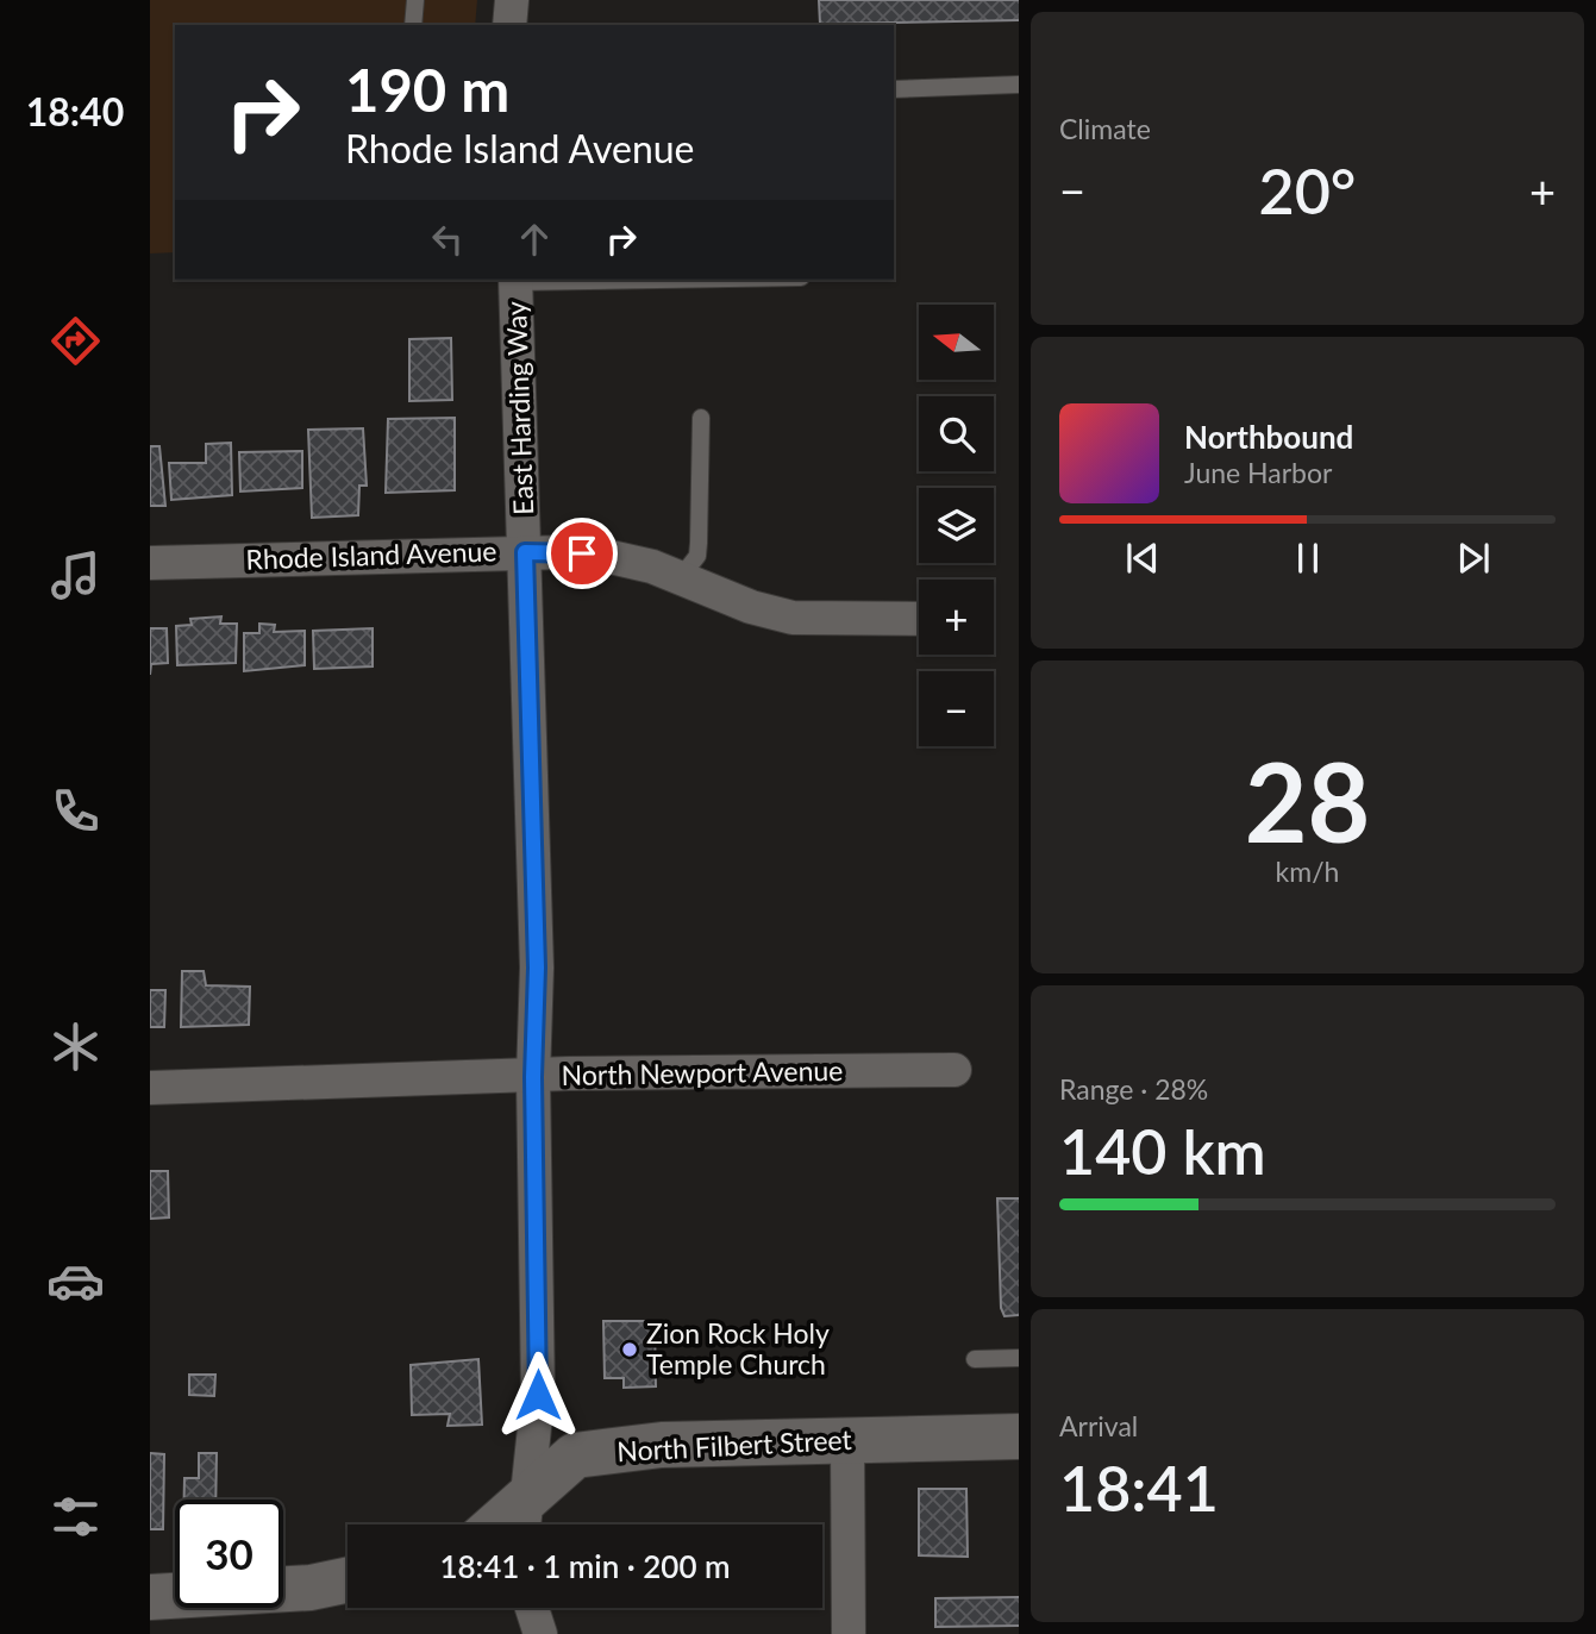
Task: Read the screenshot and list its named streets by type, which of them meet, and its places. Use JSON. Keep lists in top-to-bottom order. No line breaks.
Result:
{"streets":{"street":["East Harding Way","Rhode Island Avenue","North Newport Avenue","North Filbert Street"]},"crossings":[["East Harding Way","Rhode Island Avenue"],["East Harding Way","North Newport Avenue"],["East Harding Way","North Filbert Street"]],"places":["Zion Rock Holy Temple Church"],"north":"left","page":{"tabs":"18:40","tile":["Climate",["28","km/h"],["Range · 28%","140 km"],["Arrival","18:41"]],"turn":["190 m","Rhode Island Avenue"],"heat":["−","20°","+"],"map_buttons":["+","−"],"song":["Northbound","June Harbor"],"limit":"30","trip":"18:41 · 1 min · 200 m"}}
